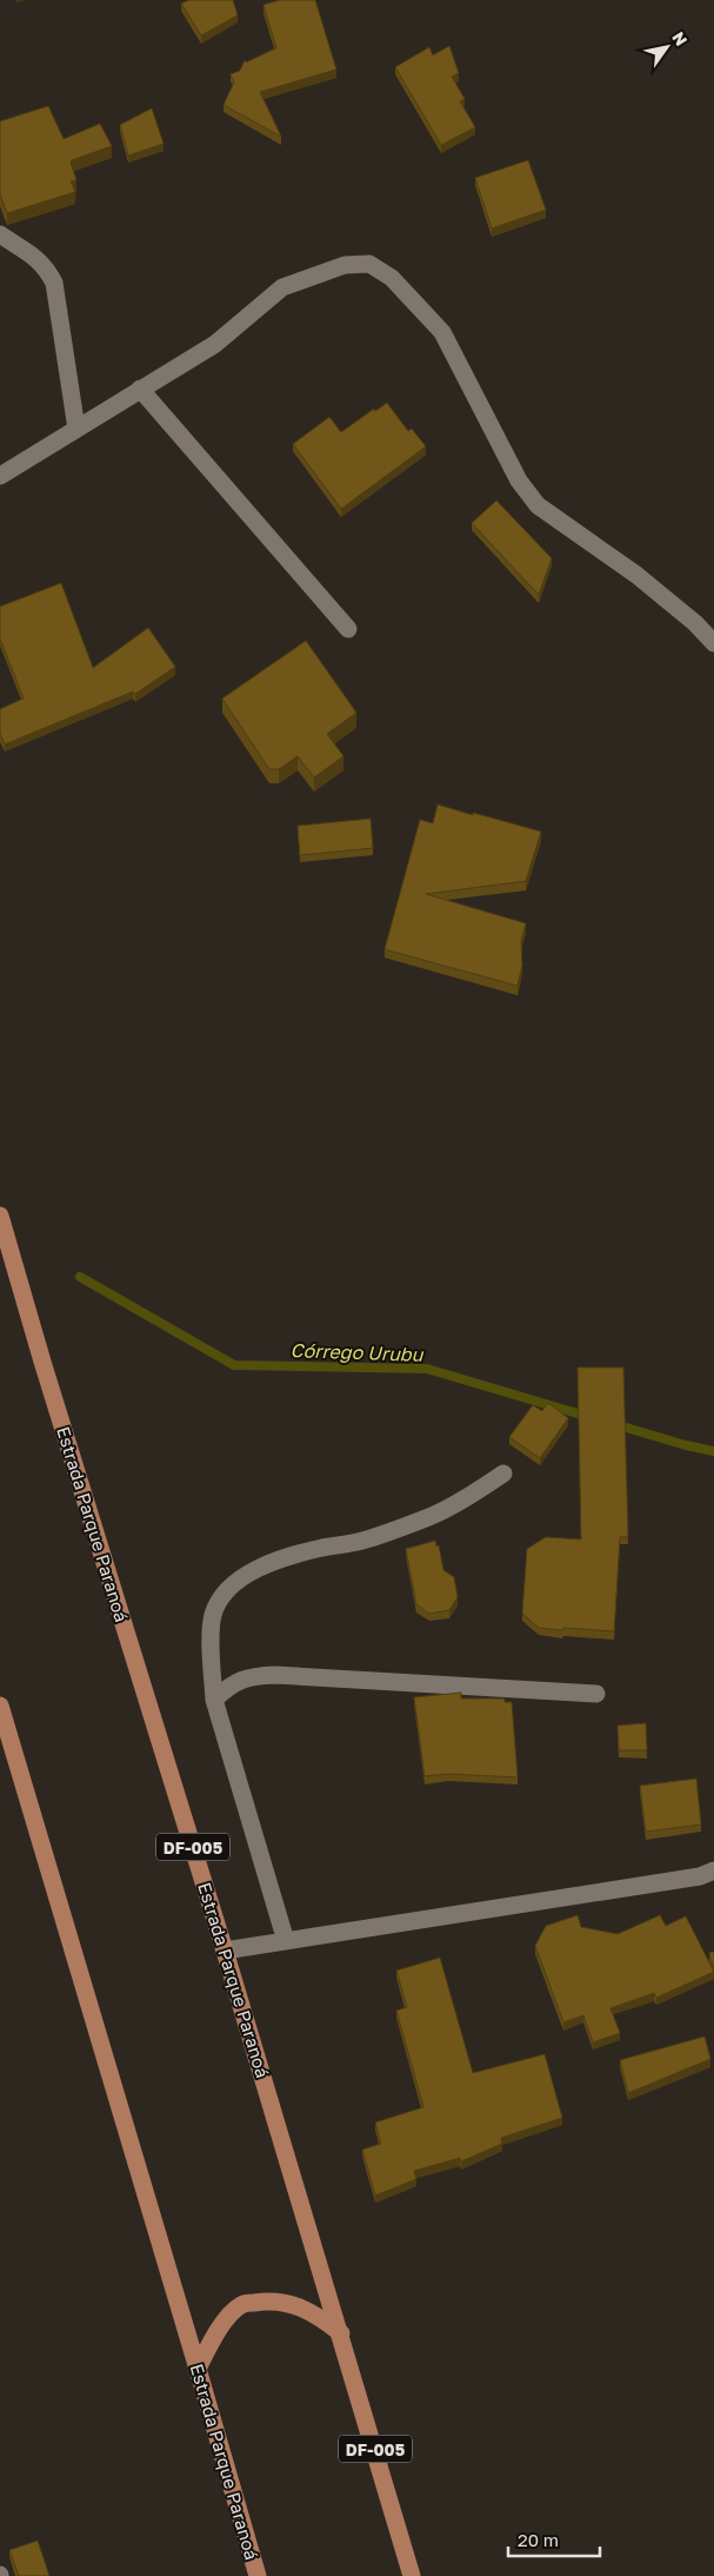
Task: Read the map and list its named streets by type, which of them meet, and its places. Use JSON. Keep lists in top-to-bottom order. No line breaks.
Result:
{"streets":{"main road":["Estrada Parque Paranoá","DF-005"]},"water":["Córrego Urubu"],"scale_bar":"20 m","north":"top right"}
